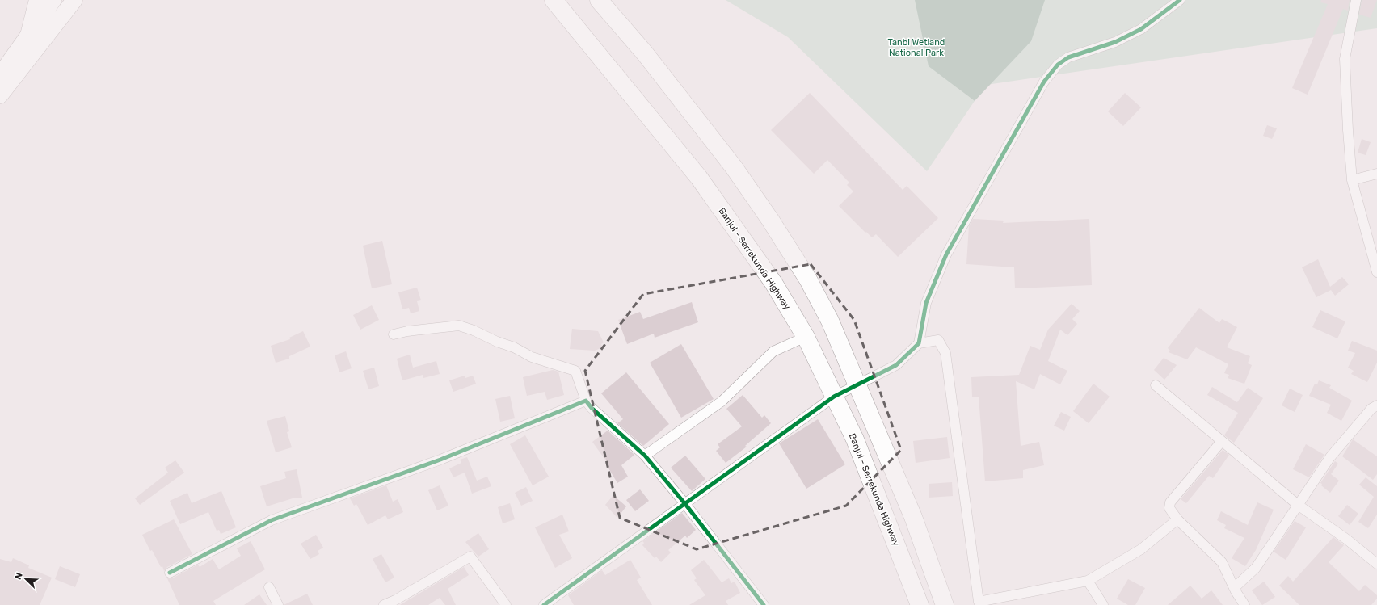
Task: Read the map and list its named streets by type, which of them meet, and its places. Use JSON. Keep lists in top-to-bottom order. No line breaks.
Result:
{"streets":{"highway":["Banjul - Serrekunda Highway"]},"parks":["Tanbi Wetland National Park"],"north":"top left"}
